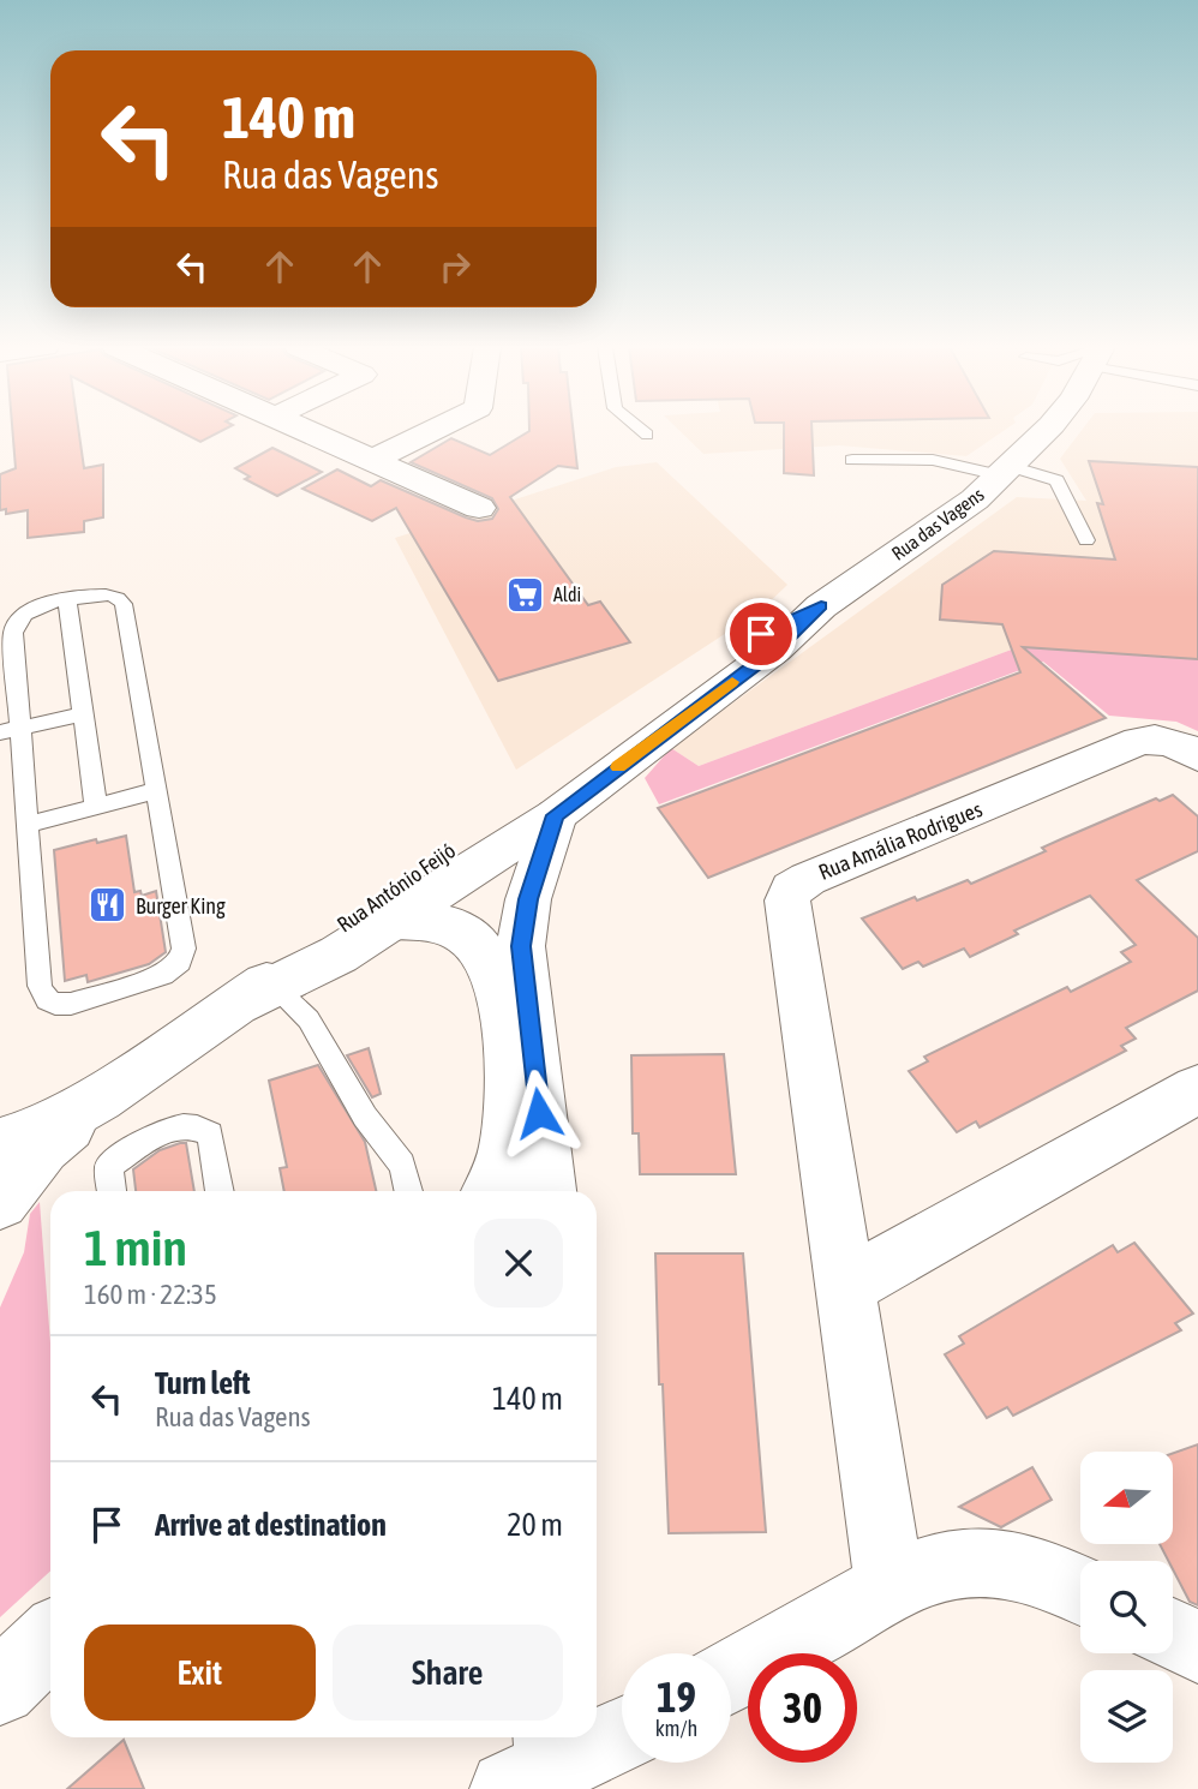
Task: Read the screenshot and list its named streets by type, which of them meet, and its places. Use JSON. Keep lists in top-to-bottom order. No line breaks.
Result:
{"streets":{"street":["Rua das Vagens","Rua Amália Rodrigues","Rua António Feijó"]},"crossings":[["Rua das Vagens","Rua António Feijó"]],"places":{"supermarket":["Aldi"],"restaurant":["Burger King"]},"north":"left","page":{"turn":["140 m","Rua das Vagens"],"heading":["1 min","160 m · 22:35"],"list":[{"name":"Turn left","note":"Rua das Vagens","value":"140 m"},{"name":"Arrive at destination","value":"20 m"}],"buttons":["Exit","Share"],"speed":"19 km/h","limit":"30"}}
